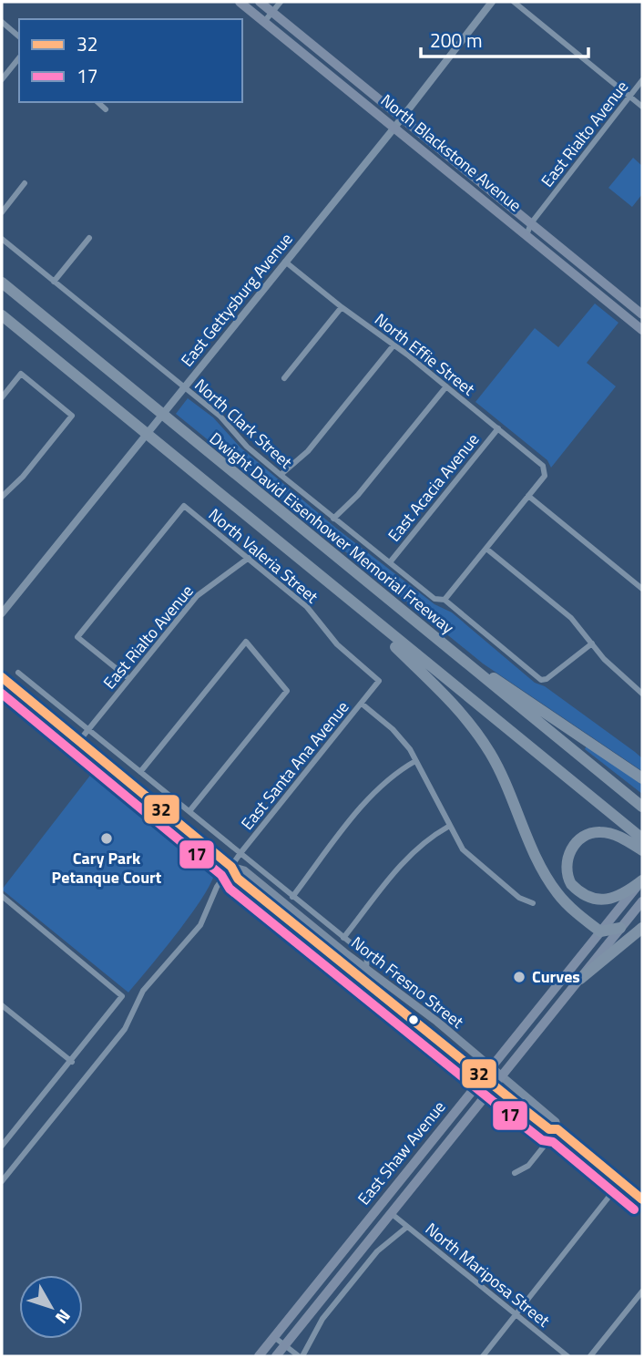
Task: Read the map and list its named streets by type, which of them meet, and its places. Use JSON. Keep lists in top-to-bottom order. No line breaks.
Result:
{"streets":{"highway":["Dwight David Eisenhower Memorial Freeway"],"main road":["North Blackstone Avenue","North Fresno Street","East Shaw Avenue"],"street":["East Rialto Avenue","East Gettysburg Avenue","North Effie Street","North Clark Street","East Acacia Avenue","North Valeria Street","East Santa Ana Avenue","North Mariposa Street"]},"crossings":[["East Rialto Avenue","North Blackstone Avenue"],["East Rialto Avenue","North Valeria Street"],["East Rialto Avenue","North Fresno Street"],["North Blackstone Avenue","East Gettysburg Avenue"],["East Gettysburg Avenue","North Effie Street"],["East Gettysburg Avenue","North Clark Street"],["North Effie Street","East Acacia Avenue"],["North Clark Street","East Acacia Avenue"],["North Valeria Street","East Santa Ana Avenue"],["East Santa Ana Avenue","North Fresno Street"],["North Fresno Street","East Shaw Avenue"],["East Shaw Avenue","North Mariposa Street"]],"places":["Cary Park Petanque Court","Curves"],"lines":["transit line 32","transit line 17"],"legend":["32","17"],"scale_bar":"200 m","north":"bottom right"}
